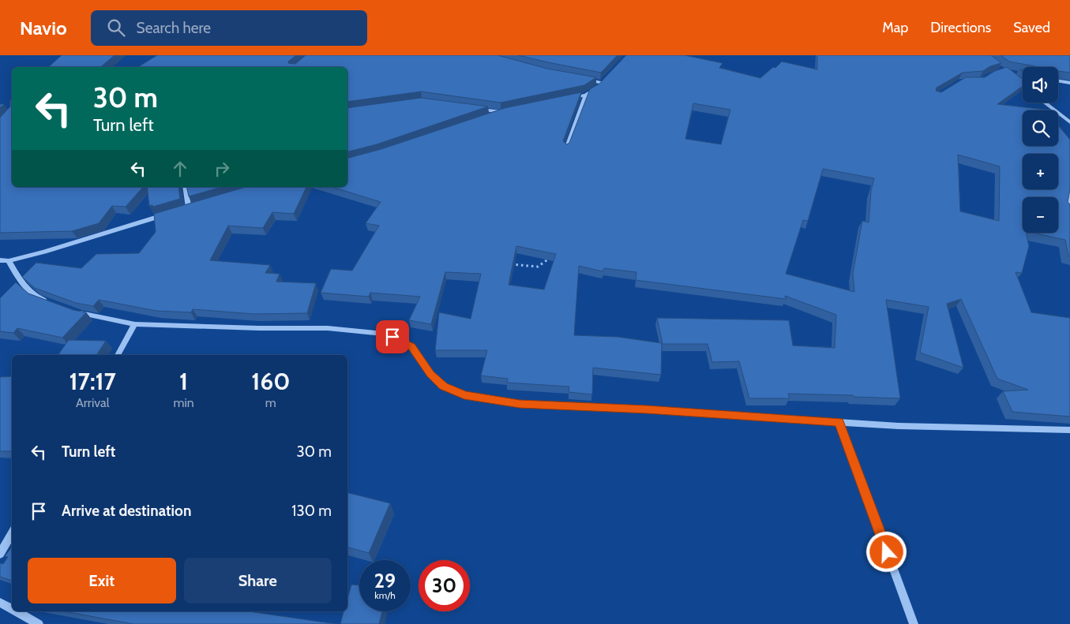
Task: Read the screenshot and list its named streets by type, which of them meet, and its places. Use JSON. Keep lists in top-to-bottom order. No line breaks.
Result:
{"page":{"header":"Navio","search":"Search here","nav":["Map","Directions","Saved"],"map_buttons":["+","−"],"turn":["30 m","Turn left"],"eta":["17:17","Arrival","1","min","160","m"],"list":[{"name":"Turn left","value":"30 m"},{"name":"Arrive at destination","value":"130 m"}],"buttons":["Exit","Share"],"speed":"29 km/h","limit":"30"}}
